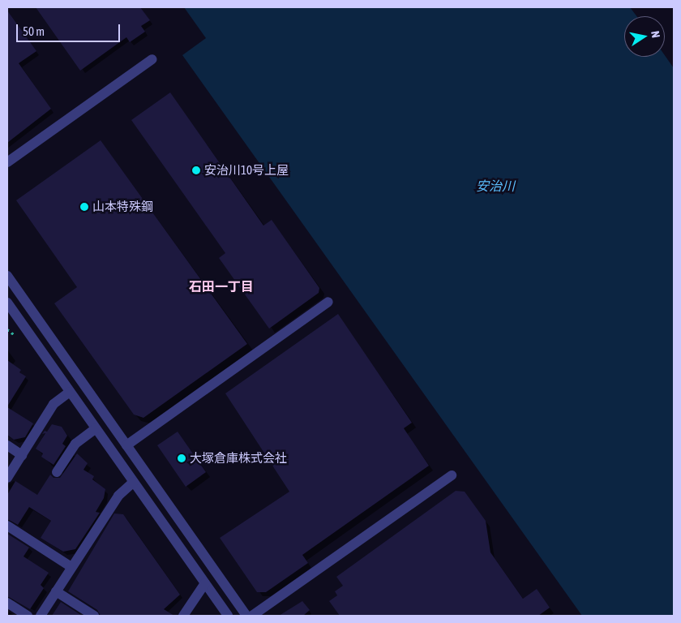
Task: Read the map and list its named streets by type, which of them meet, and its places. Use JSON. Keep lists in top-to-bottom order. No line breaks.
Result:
{"districts":["石田一丁目"],"water":["安治川"],"places":["安治川10号上屋","山本特殊鋼","大塚倉庫株式会社"],"scale_bar":"50 m","north":"right"}
